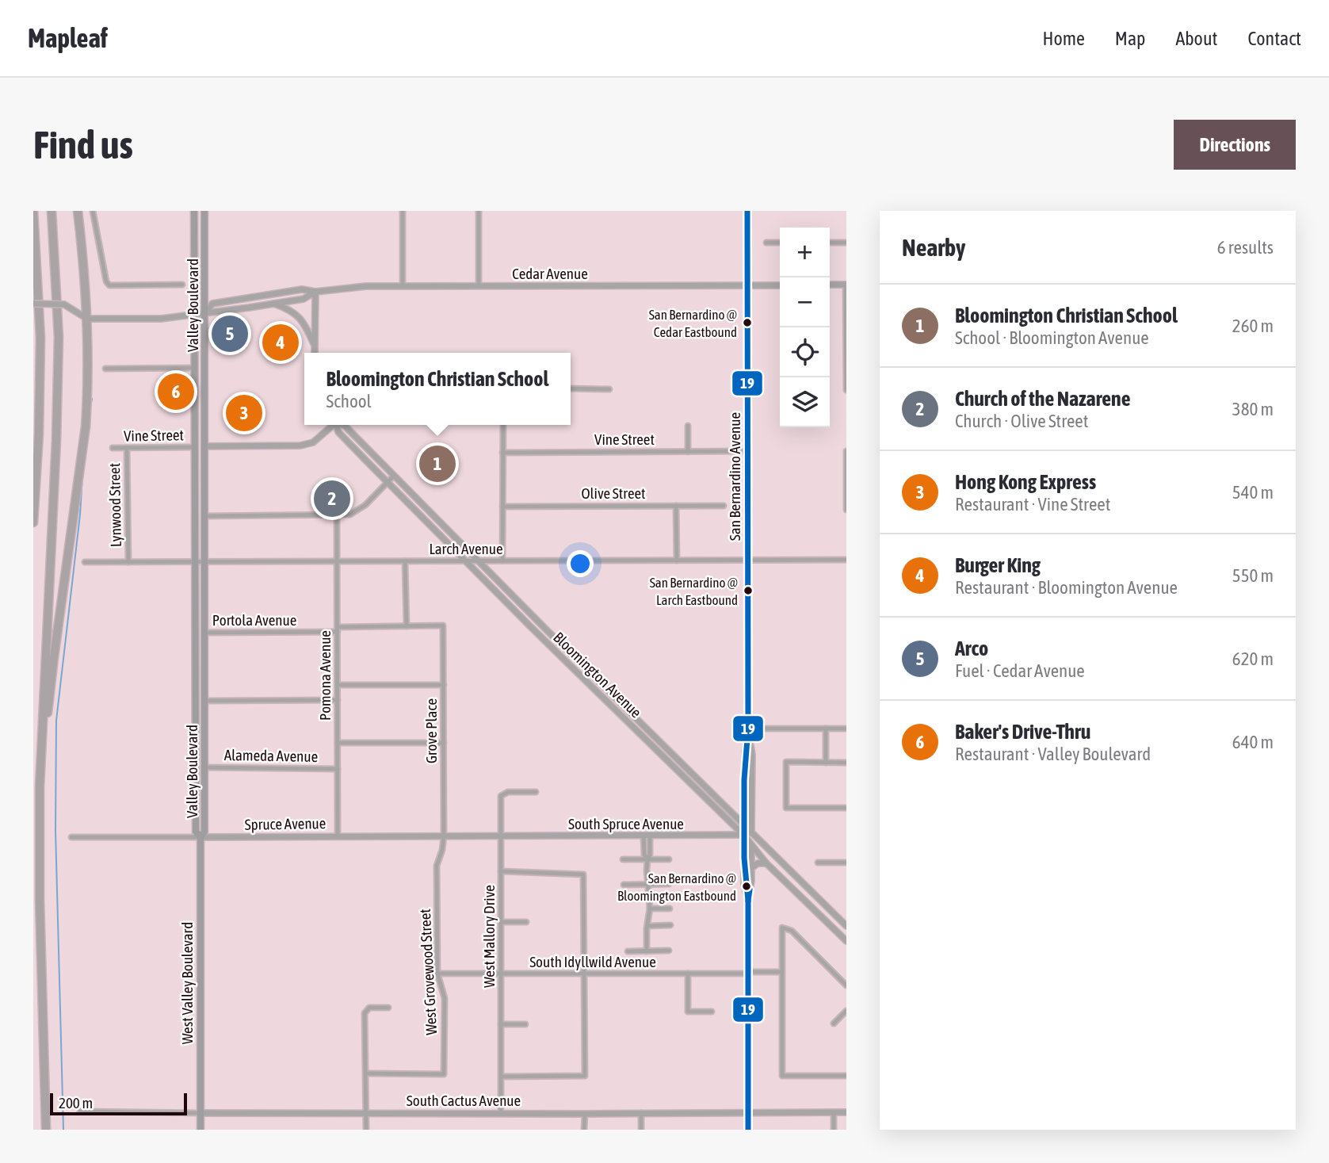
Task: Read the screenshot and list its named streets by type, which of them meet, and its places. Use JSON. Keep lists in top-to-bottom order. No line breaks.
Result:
{"streets":{"main road":["Cedar Avenue","Valley Boulevard","Vine Street","San Bernardino Avenue","Bloomington Avenue","Spruce Avenue","South Spruce Avenue","West Valley Boulevard","South Cactus Avenue"],"street":["Olive Street","Lynwood Street","Larch Avenue","Portola Avenue","Pomona Avenue","Grove Place","Alameda Avenue","West Mallory Drive","South Idyllwild Avenue","West Grovewood Street"]},"crossings":[["Cedar Avenue","Valley Boulevard"],["Cedar Avenue","San Bernardino Avenue"],["Valley Boulevard","Vine Street"],["Valley Boulevard","Larch Avenue"],["Valley Boulevard","Portola Avenue"],["Valley Boulevard","Alameda Avenue"],["Valley Boulevard","Spruce Avenue"],["Valley Boulevard","West Valley Boulevard"],["Vine Street","San Bernardino Avenue"],["Vine Street","Lynwood Street"],["San Bernardino Avenue","Larch Avenue"],["Lynwood Street","Larch Avenue"],["Larch Avenue","Bloomington Avenue"],["Larch Avenue","Pomona Avenue"],["Portola Avenue","Pomona Avenue"],["Portola Avenue","Grove Place"],["Bloomington Avenue","South Spruce Avenue"],["Pomona Avenue","Alameda Avenue"],["Pomona Avenue","Spruce Avenue"],["Grove Place","Alameda Avenue"],["Grove Place","Spruce Avenue"],["Grove Place","West Grovewood Street"],["Spruce Avenue","South Spruce Avenue"],["Spruce Avenue","West Mallory Drive"],["Spruce Avenue","West Grovewood Street"],["Spruce Avenue","West Valley Boulevard"],["South Spruce Avenue","West Mallory Drive"],["West Mallory Drive","South Idyllwild Avenue"],["West Mallory Drive","South Cactus Avenue"],["South Idyllwild Avenue","West Grovewood Street"],["West Valley Boulevard","South Cactus Avenue"]],"places":["San Bernardino @ Cedar Eastbound","San Bernardino @ Larch Eastbound","San Bernardino @ Bloomington Eastbound"],"lines":["transit line 19"],"scale_bar":"200 m","page":{"header":"Mapleaf","nav":["Home","Map","About","Contact"],"buttons":"Directions","title":"Find us","heading":["Nearby","6 results"],"map_buttons":["+","−"],"list":[{"mark":"1","name":"Bloomington Christian School","note":"School · Bloomington Avenue","value":"260 m"},{"mark":"2","name":"Church of the Nazarene","note":"Church · Olive Street","value":"380 m"},{"mark":"3","name":"Hong Kong Express","note":"Restaurant · Vine Street","value":"540 m"},{"mark":"4","name":"Burger King","note":"Restaurant · Bloomington Avenue","value":"550 m"},{"mark":"5","name":"Arco","note":"Fuel · Cedar Avenue","value":"620 m"},{"mark":"6","name":"Baker's Drive-Thru","note":"Restaurant · Valley Boulevard","value":"640 m"}],"pins":["5","4","6","3","1","2"],"popup":["Bloomington Christian School","School"],"scale":"200 m"}}
